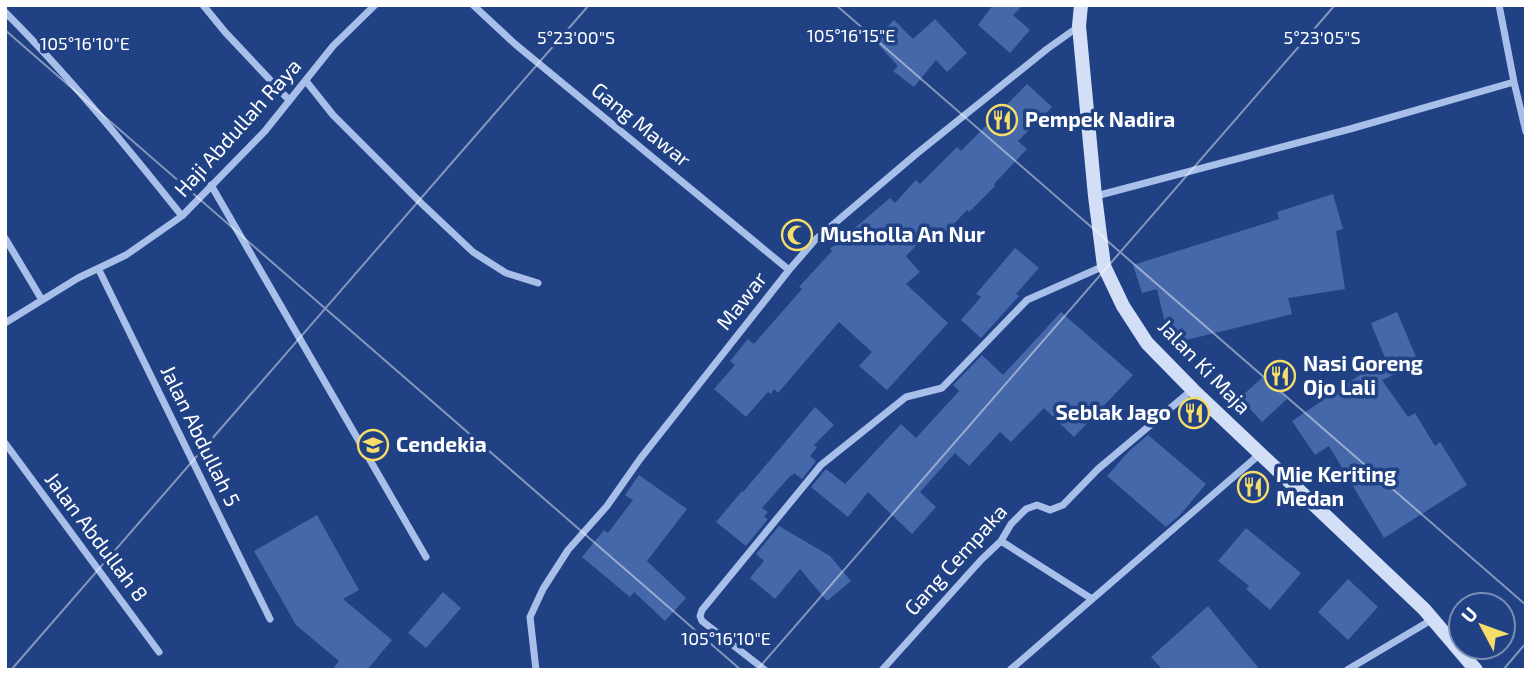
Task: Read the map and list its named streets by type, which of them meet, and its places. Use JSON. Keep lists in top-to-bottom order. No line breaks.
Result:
{"streets":{"main road":["Jalan Ki Maja"],"street":["Gang Mawar","Haji Abdullah Raya","Mawar","Jalan Abdullah 5","Jalan Abdullah 8","Gang Cempaka"]},"crossings":[["Gang Mawar","Mawar"],["Haji Abdullah Raya","Jalan Abdullah 5"],["Mawar","Jalan Ki Maja"],["Jalan Ki Maja","Gang Cempaka"]],"places":{"restaurant":["Pempek Nadira","Nasi Goreng Ojo Lali","Seblak Jago","Mie Keriting Medan"],"mosque":["Musholla An Nur"],"school or university":["Cendekia"]},"north":"top left","coordinates":["105°16'15\"E","5°23'00\"S","5°23'05\"S","105°16'10\"E"]}
